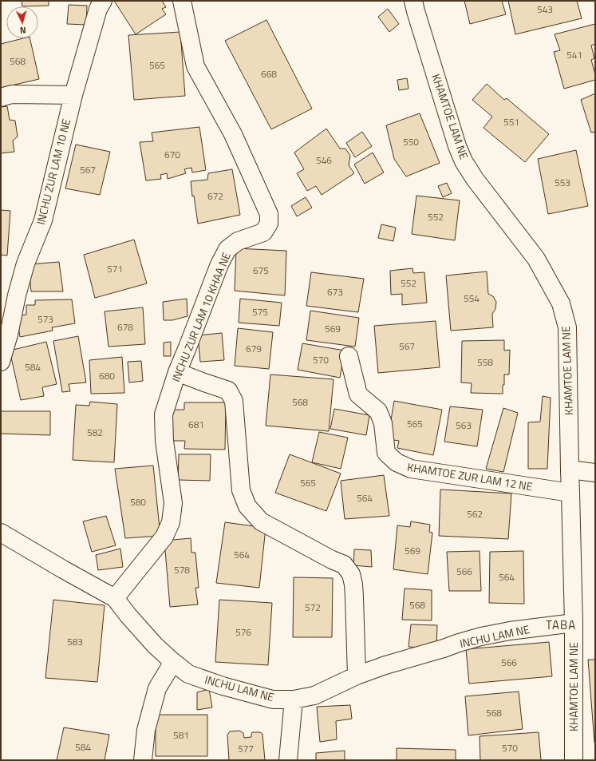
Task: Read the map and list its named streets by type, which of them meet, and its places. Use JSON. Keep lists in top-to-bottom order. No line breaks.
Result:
{"streets":{"street":["KHAMTOE LAM NE","INCHU ZUR LAM 10 NE","INCHU ZUR LAM 10 KHAA NE","KHAMTOE ZUR LAM 12 NE","INCHU LAM NE"]},"crossings":[["KHAMTOE LAM NE","KHAMTOE ZUR LAM 12 NE"],["KHAMTOE LAM NE","INCHU LAM NE"],["INCHU ZUR LAM 10 KHAA NE","INCHU LAM NE"]],"districts":["TABA"],"house_numbers":["543","541","568","565","668","551","550","670","546","567","553","672","552","571","675","552","673","554","575","573","678","569","567","679","570","558","584","680","568","565","681","563","582","565","564","580","562","569","564","578","566","564","568","572","576","583","566","568","581","584","570","577"],"north":"bottom"}
